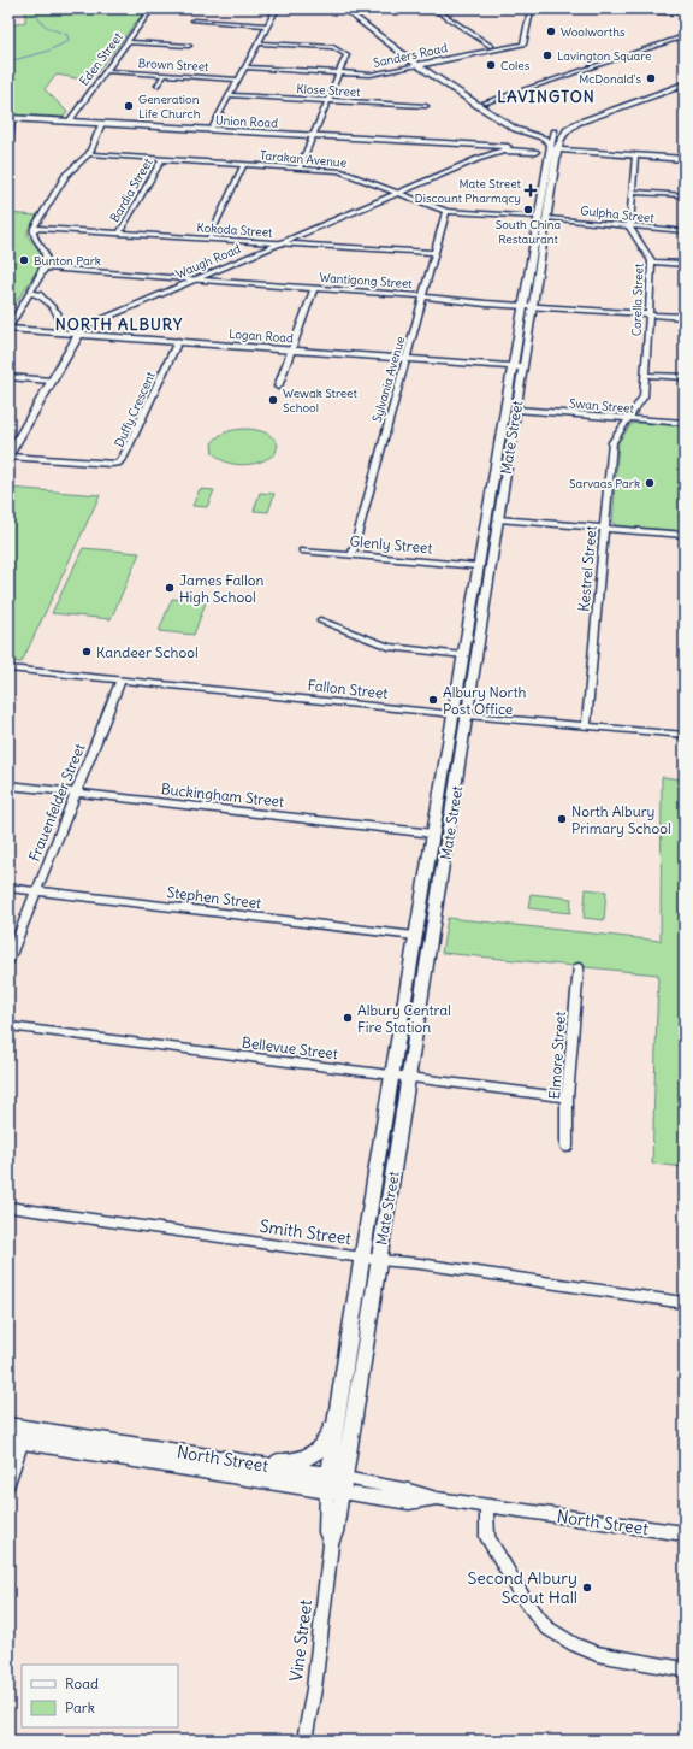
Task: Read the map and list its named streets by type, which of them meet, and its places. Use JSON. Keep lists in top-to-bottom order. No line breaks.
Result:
{"streets":{"main road":["Sanders Road","Union Road","Waugh Road","Logan Road","Mate Street","North Street"],"street":["Eden Street","Brown Street","Klose Street","Tarakan Avenue","Bardia Street","Gulpha Street","Kokoda Street","Wantigong Street","Corella Street","Sylvania Avenue","Swan Street","Duffy Crescent","Glenly Street","Kestrel Street","Fallon Street","Buckingham Street","Frauenfelder Street","Stephen Street","Bellevue Street","Elmore Street","Smith Street","Vine Street"]},"crossings":[["Eden Street","Brown Street"],["Eden Street","Union Road"],["Union Road","Waugh Road"],["Union Road","Mate Street"],["Tarakan Avenue","Bardia Street"],["Tarakan Avenue","Waugh Road"],["Tarakan Avenue","Sylvania Avenue"],["Tarakan Avenue","Mate Street"],["Bardia Street","Kokoda Street"],["Gulpha Street","Corella Street"],["Gulpha Street","Mate Street"],["Kokoda Street","Waugh Road"],["Kokoda Street","Sylvania Avenue"],["Waugh Road","Wantigong Street"],["Waugh Road","Logan Road"],["Waugh Road","Duffy Crescent"],["Wantigong Street","Corella Street"],["Wantigong Street","Sylvania Avenue"],["Wantigong Street","Mate Street"],["Corella Street","Swan Street"],["Corella Street","Kestrel Street"],["Logan Road","Sylvania Avenue"],["Logan Road","Duffy Crescent"],["Logan Road","Mate Street"],["Sylvania Avenue","Glenly Street"],["Swan Street","Mate Street"],["Swan Street","Kestrel Street"],["Mate Street","Glenly Street"],["Mate Street","Fallon Street"],["Mate Street","Buckingham Street"],["Mate Street","Stephen Street"],["Mate Street","Bellevue Street"],["Mate Street","Smith Street"],["Mate Street","North Street"],["Mate Street","Vine Street"],["Kestrel Street","Fallon Street"],["Fallon Street","Frauenfelder Street"],["Buckingham Street","Frauenfelder Street"],["Frauenfelder Street","Stephen Street"],["Bellevue Street","Elmore Street"],["North Street","Vine Street"]],"districts":["LAVINGTON","NORTH ALBURY"],"places":{"other":["Woolworths","Lavington Square","Coles","McDonald's","Generation Life Church","South China Restaurant","Bunton Park","Wewak Street School","Sarvaas Park","James Fallon High School","Kandeer School","Albury North Post Office","North Albury Primary School","Albury Central Fire Station","Second Albury Scout Hall"],"health":["Mate Street Discount Pharmqcy"]},"legend":["Road","Park"]}
